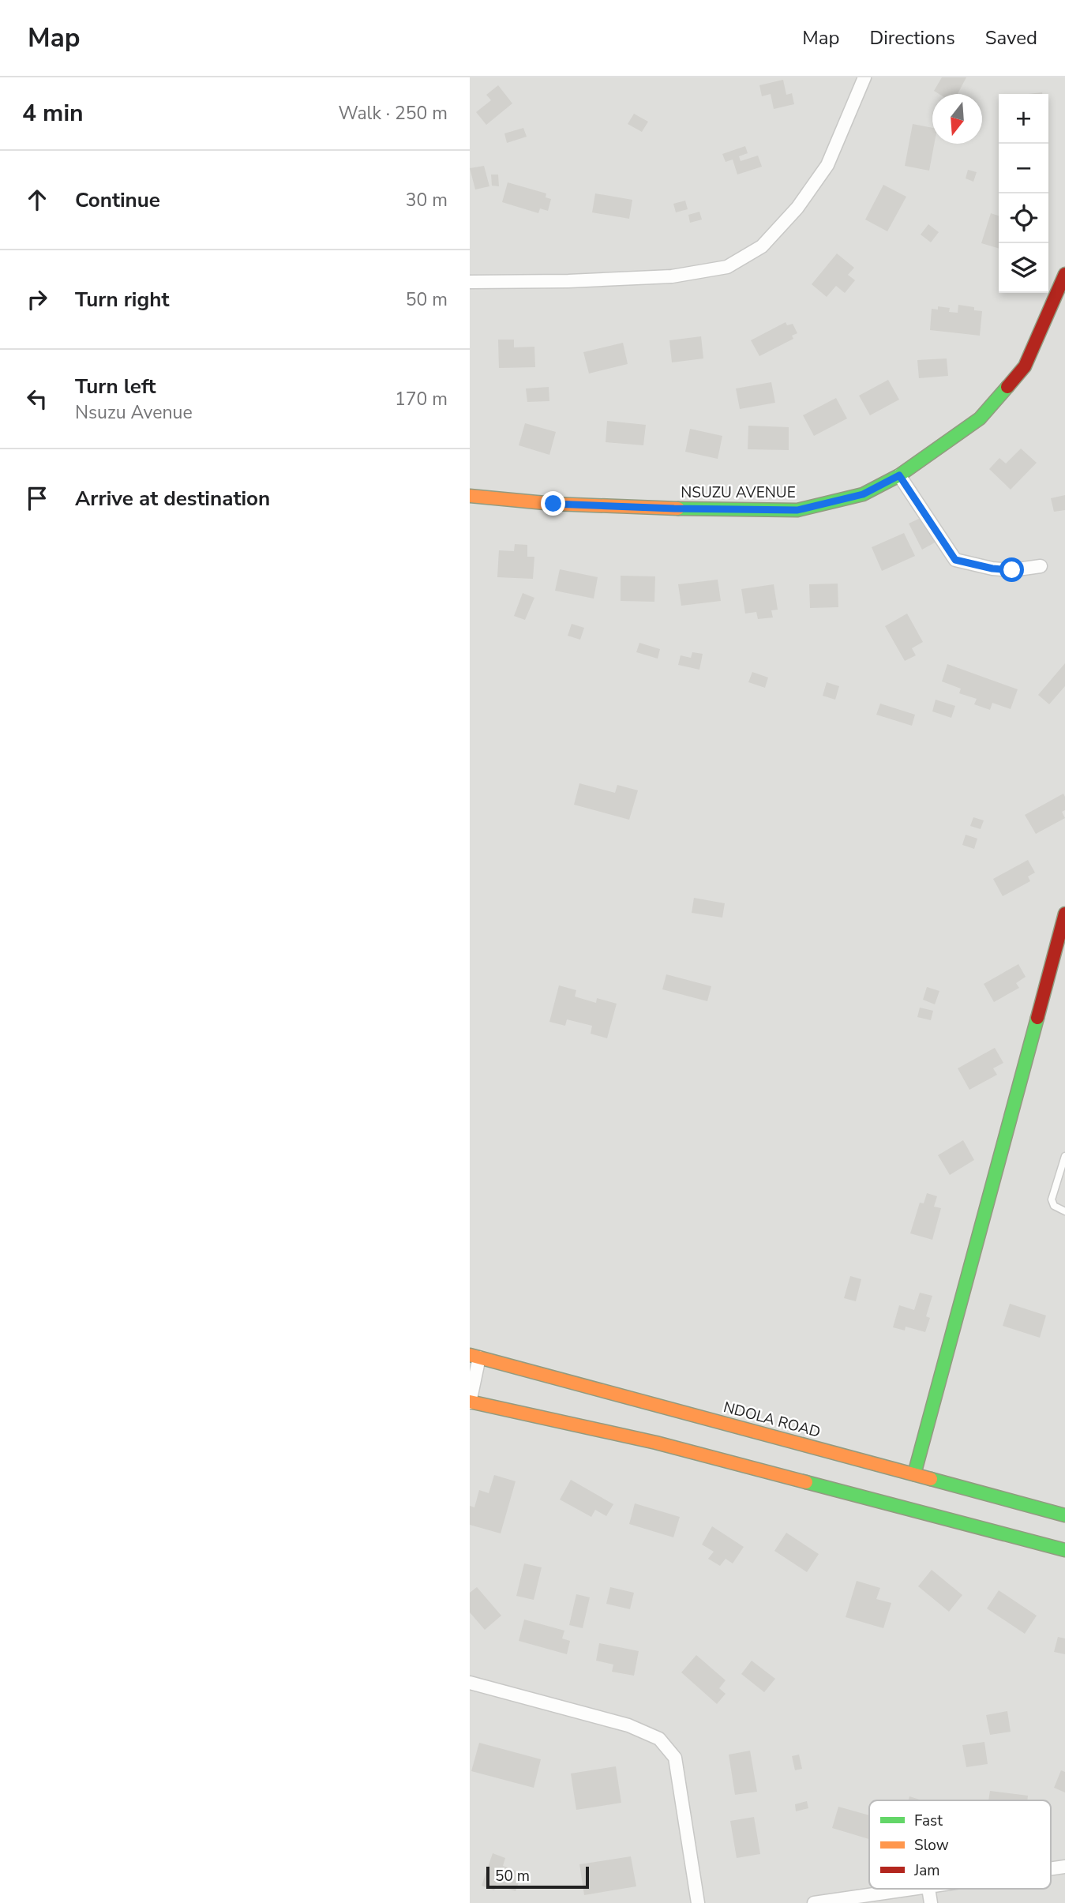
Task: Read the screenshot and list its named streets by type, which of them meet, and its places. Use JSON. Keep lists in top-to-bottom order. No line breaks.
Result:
{"streets":{"street":["NSUZU AVENUE","NDOLA ROAD"]},"legend":["Fast","Slow","Jam"],"scale_bar":"50 m","north":"bottom","page":{"header":"Map","nav":["Map","Directions","Saved"],"heading":["4 min","Walk · 250 m"],"map_buttons":["+","−"],"list":[["Continue","30 m"],["Turn right","50 m"],["Turn left","Nsuzu Avenue","170 m"],"Arrive at destination"],"scale":"50 m"}}
